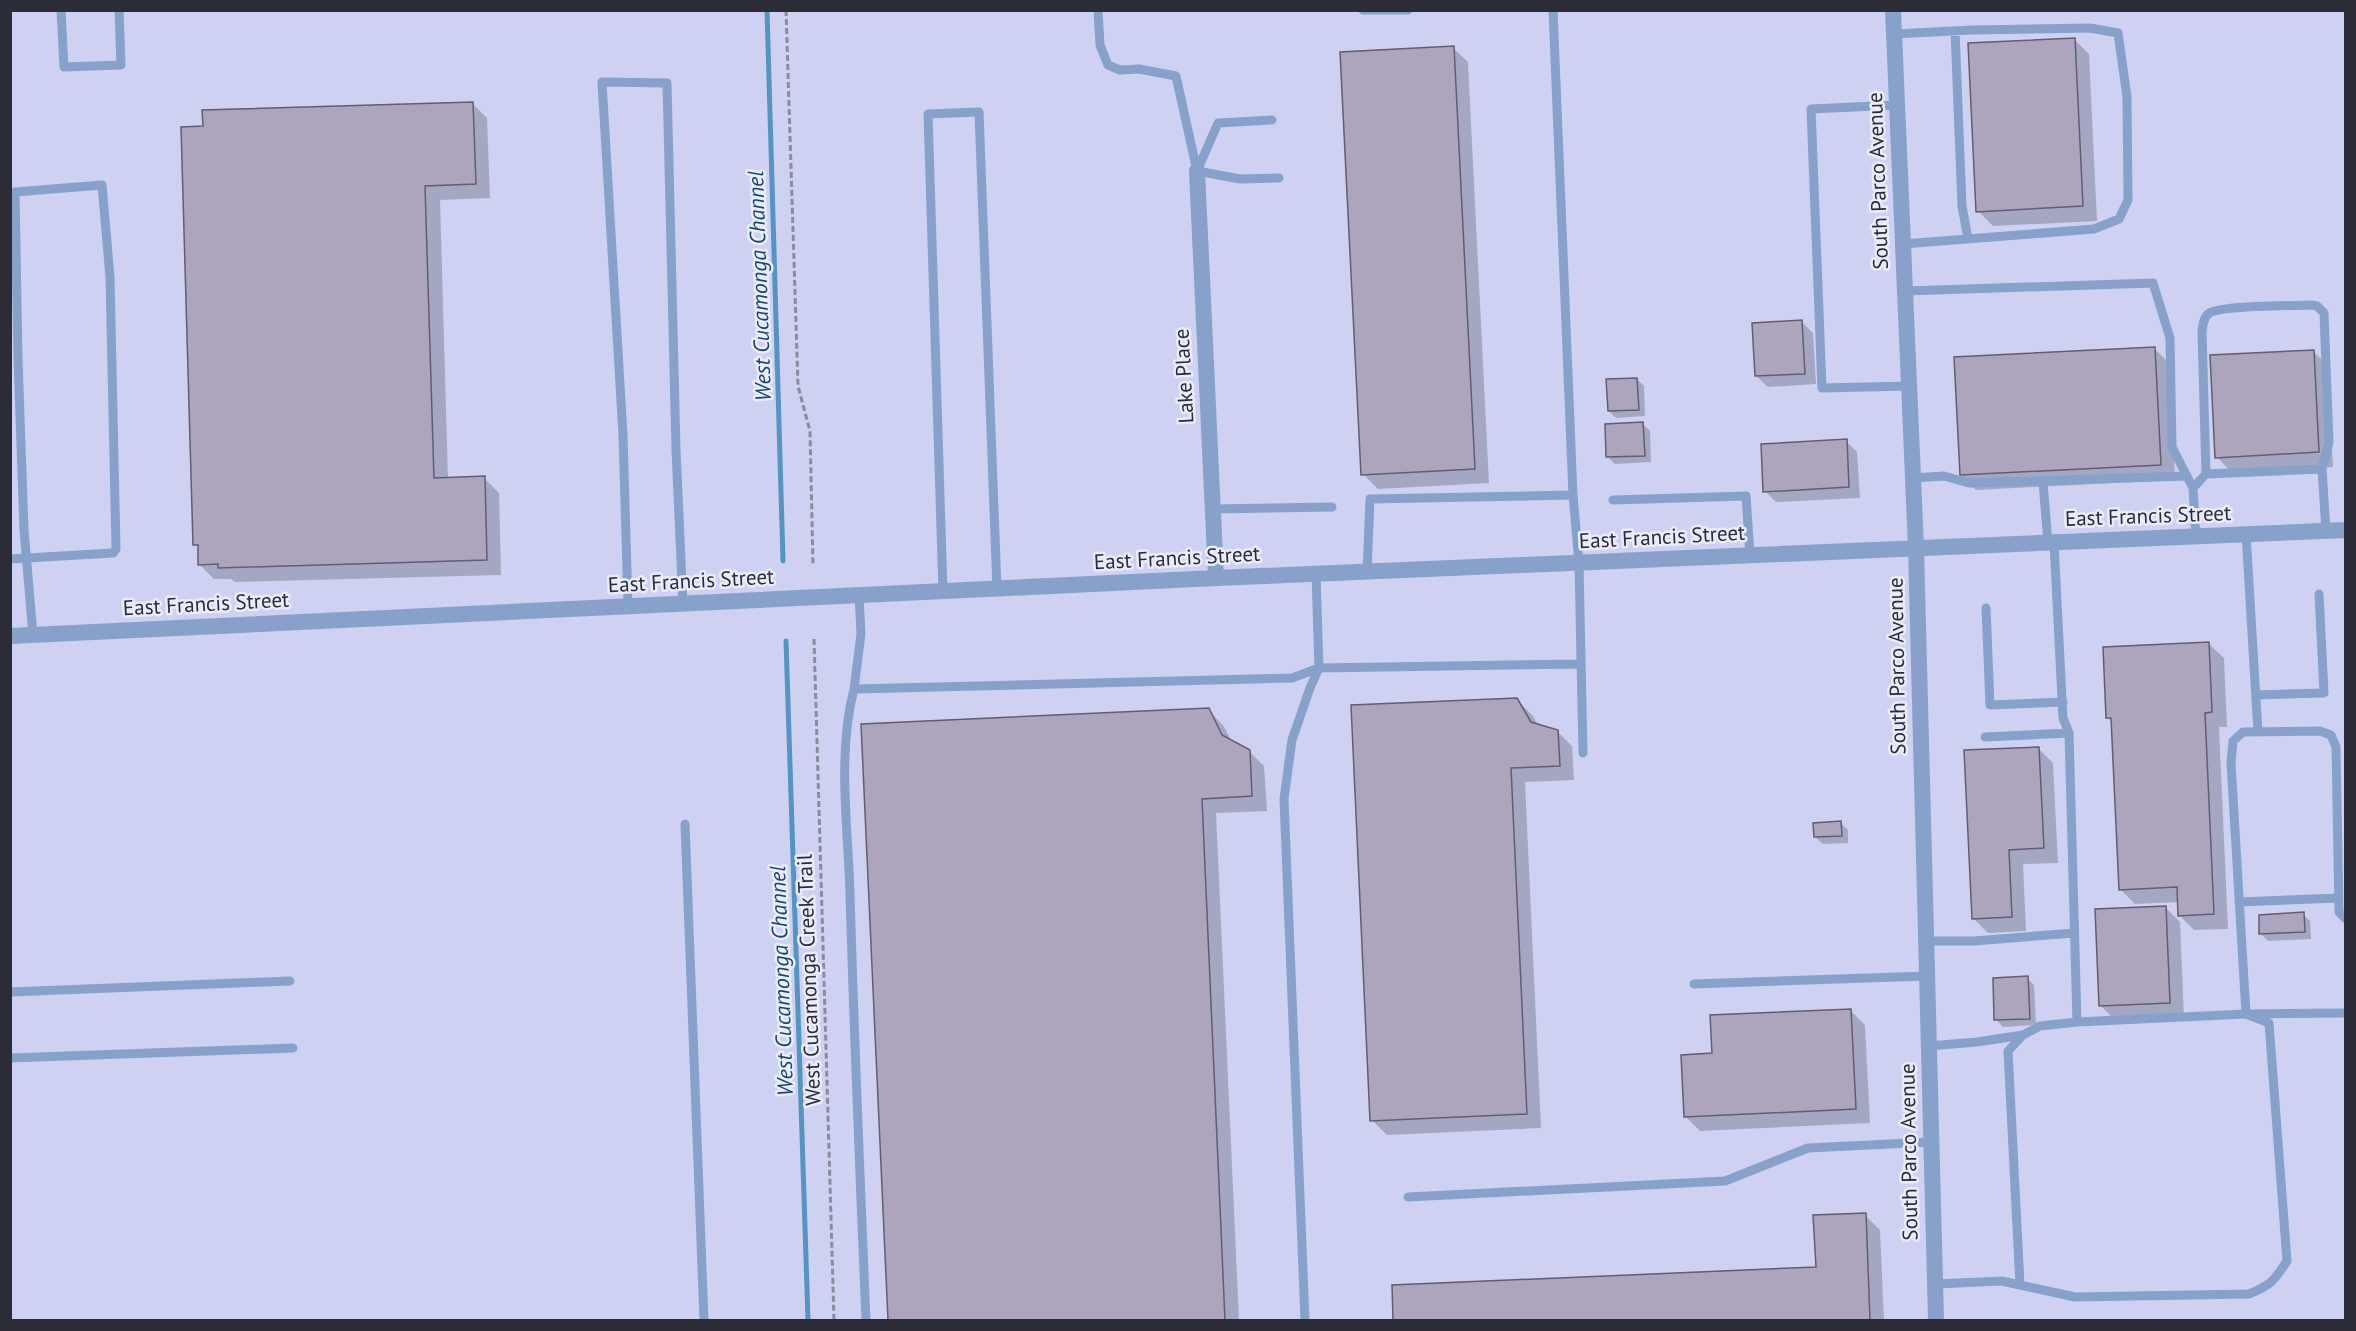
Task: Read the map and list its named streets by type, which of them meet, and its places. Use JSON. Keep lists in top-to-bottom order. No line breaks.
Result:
{"streets":{"street":["South Parco Avenue","Lake Place","East Francis Street"],"path":["West Cucamonga Creek Trail"]},"crossings":[["South Parco Avenue","East Francis Street"],["Lake Place","East Francis Street"]],"water":["West Cucamonga Channel"]}
